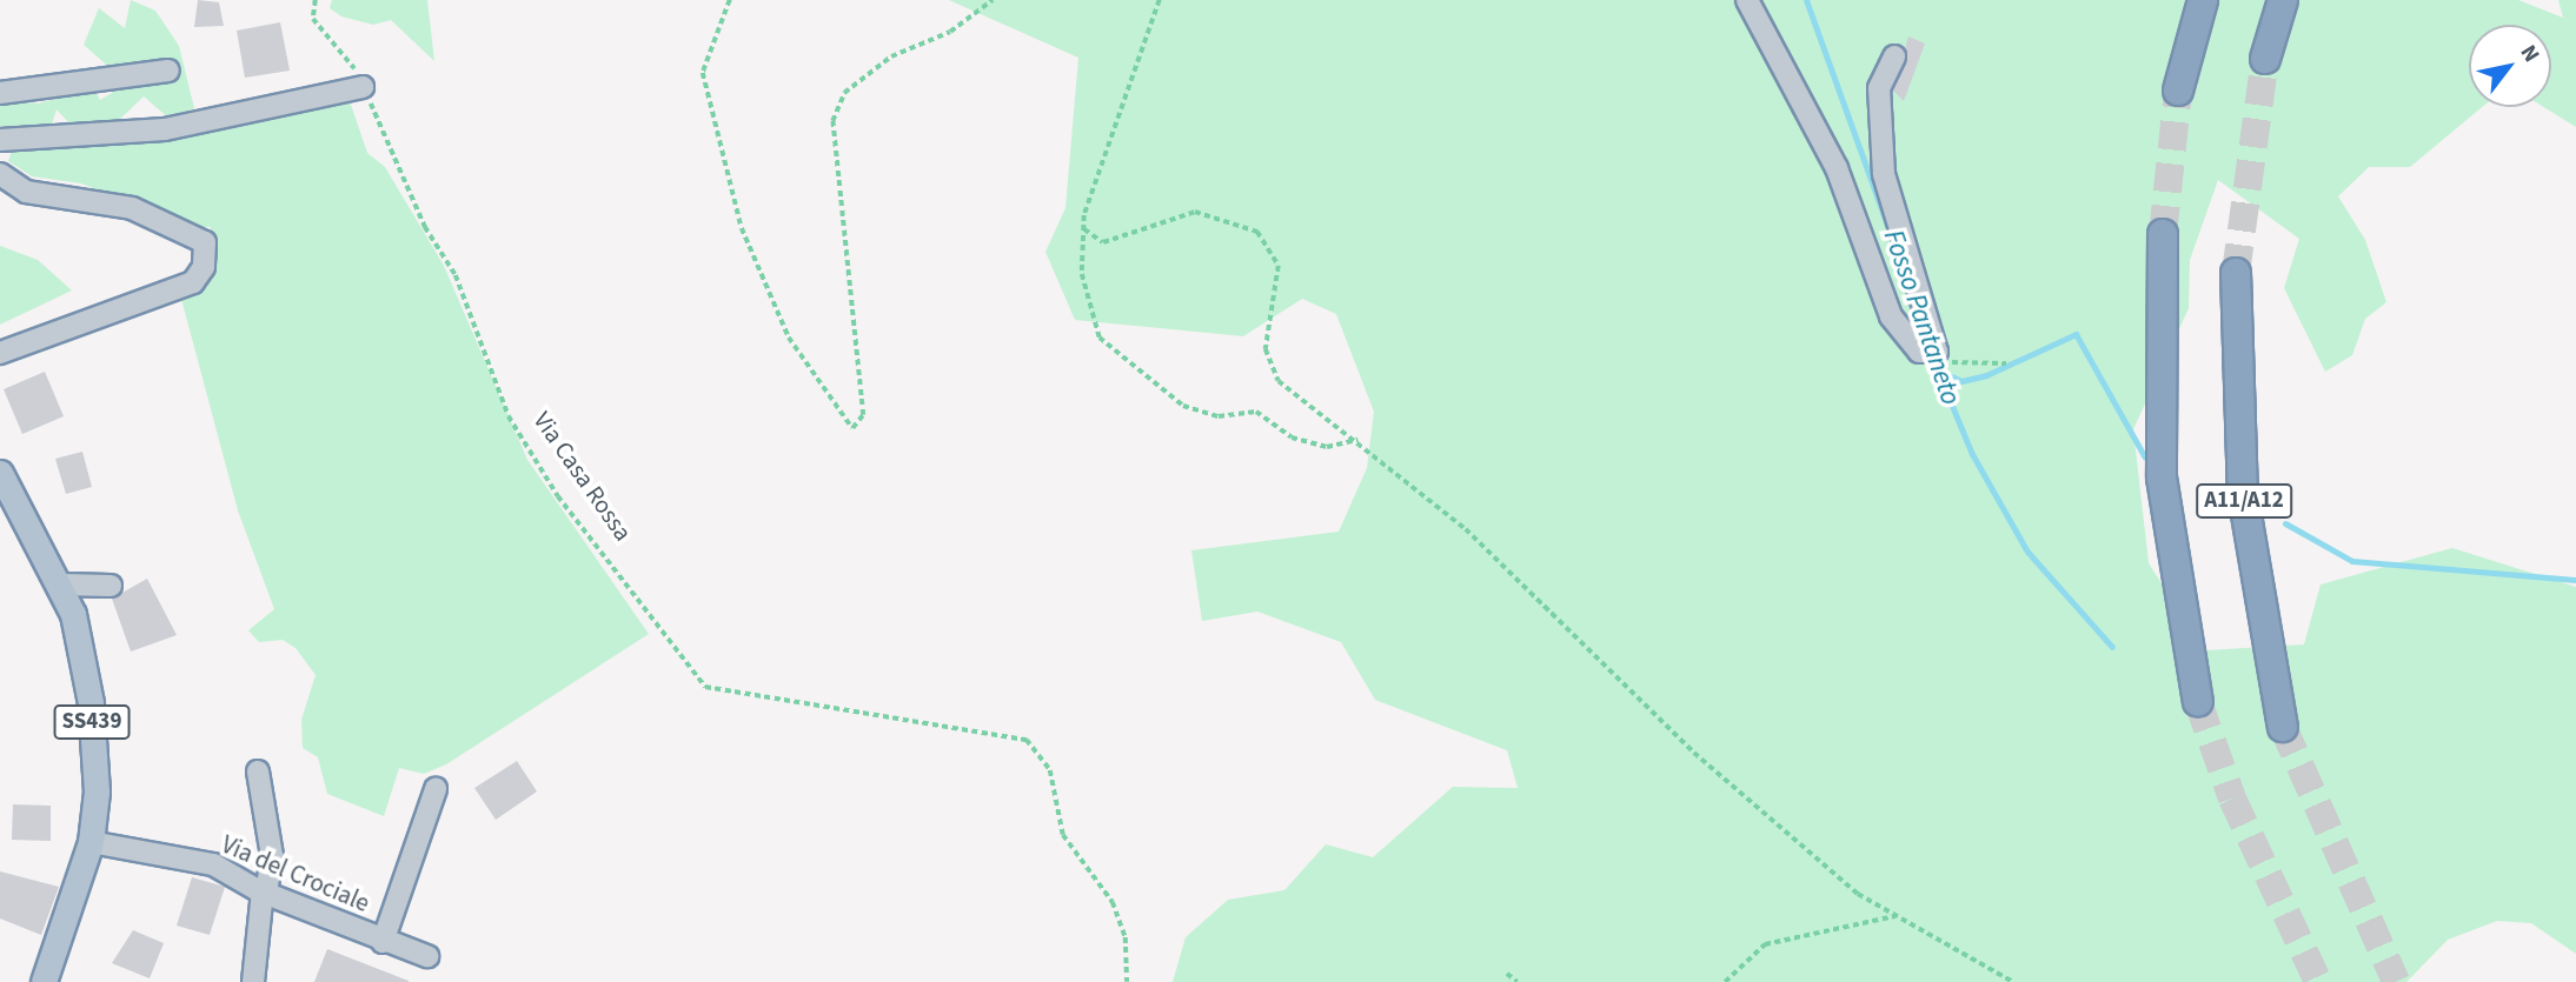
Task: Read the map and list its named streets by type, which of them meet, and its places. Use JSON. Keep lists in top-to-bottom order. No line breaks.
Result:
{"streets":{"highway":["A11/A12"],"main road":["SS439"],"street":["Via del Crociale"],"path":["Via Casa Rossa"]},"crossings":[["SS439","Via del Crociale"]],"water":["Fosso Pantaneto"],"north":"top right"}
